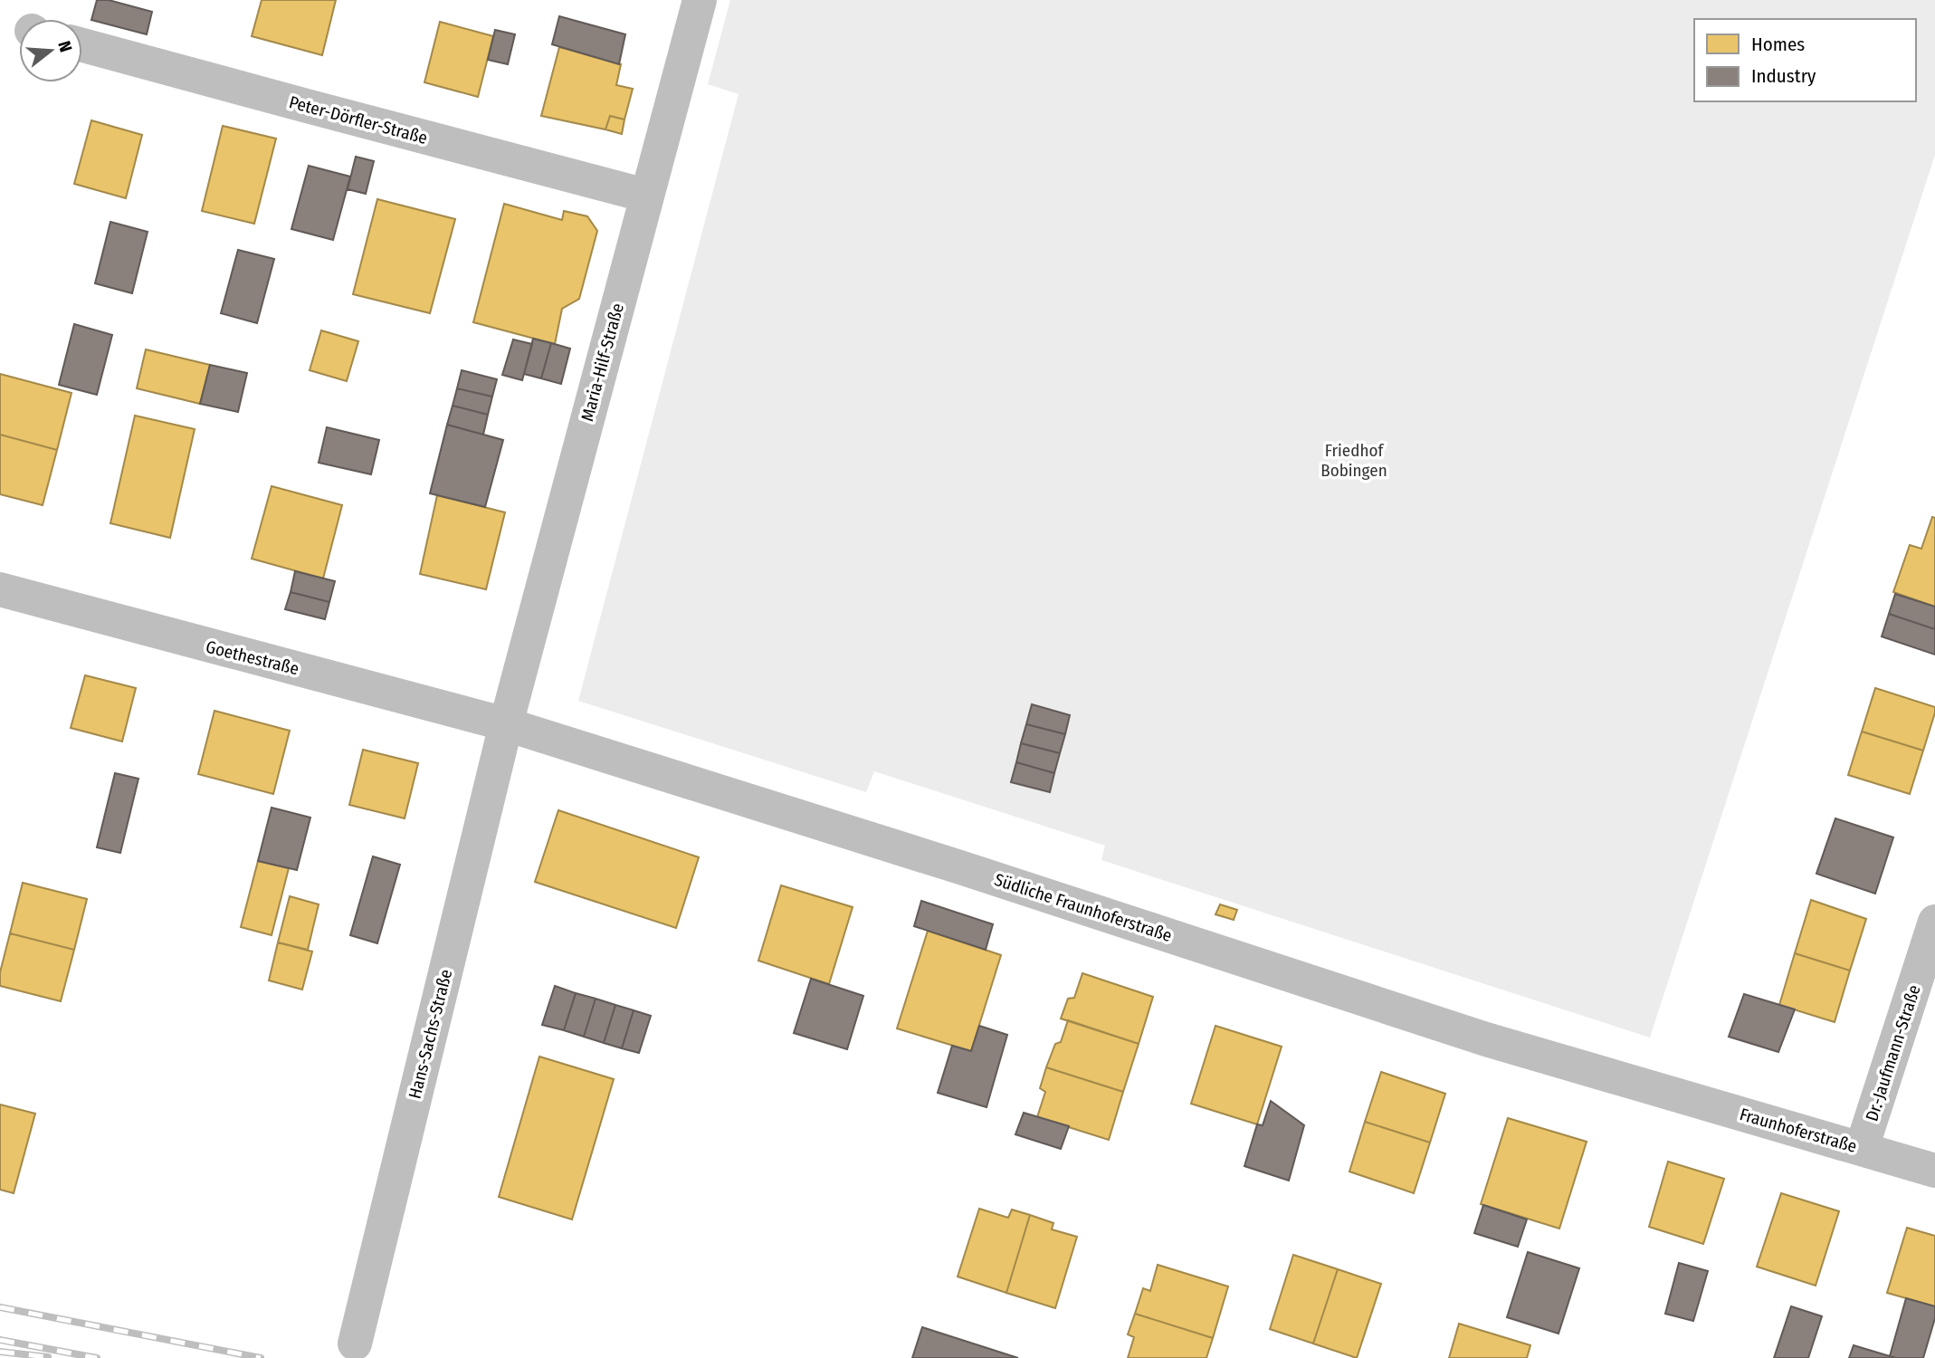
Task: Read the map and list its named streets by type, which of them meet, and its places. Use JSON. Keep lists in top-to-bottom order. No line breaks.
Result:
{"streets":{"street":["Peter-Dörfler-Straße","Maria-Hilf-Straße","Goethestraße","Südliche Fraunhoferstraße","Hans-Sachs-Straße","Dr.-Jaufmann-Straße","Fraunhoferstraße"]},"crossings":[["Peter-Dörfler-Straße","Maria-Hilf-Straße"],["Maria-Hilf-Straße","Goethestraße"],["Maria-Hilf-Straße","Südliche Fraunhoferstraße"],["Maria-Hilf-Straße","Hans-Sachs-Straße"],["Goethestraße","Südliche Fraunhoferstraße"],["Goethestraße","Hans-Sachs-Straße"],["Südliche Fraunhoferstraße","Hans-Sachs-Straße"],["Südliche Fraunhoferstraße","Fraunhoferstraße"],["Dr.-Jaufmann-Straße","Fraunhoferstraße"]],"parks":["Friedhof Bobingen"],"legend":["Homes","Industry"],"north":"right"}
